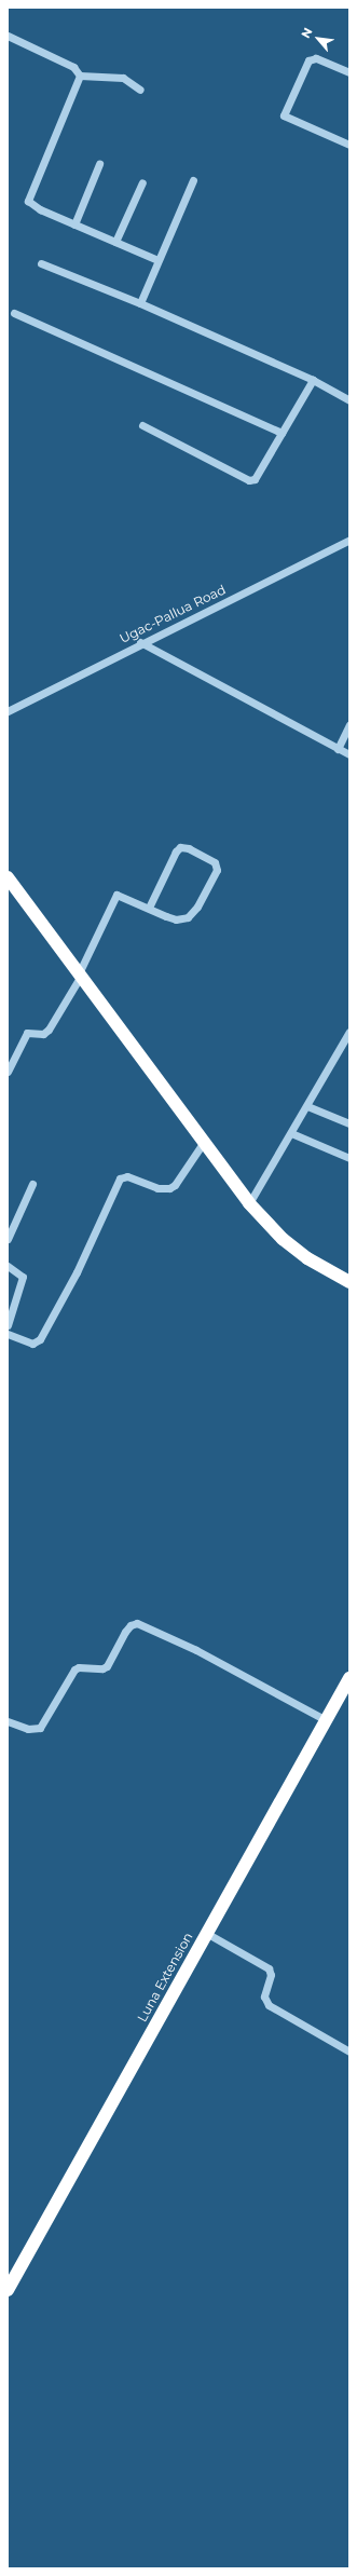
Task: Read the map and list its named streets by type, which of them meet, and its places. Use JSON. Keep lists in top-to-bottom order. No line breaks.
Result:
{"streets":{"highway":["Luna Extension"],"street":["Ugac-Pallua Road"]},"north":"top left"}
